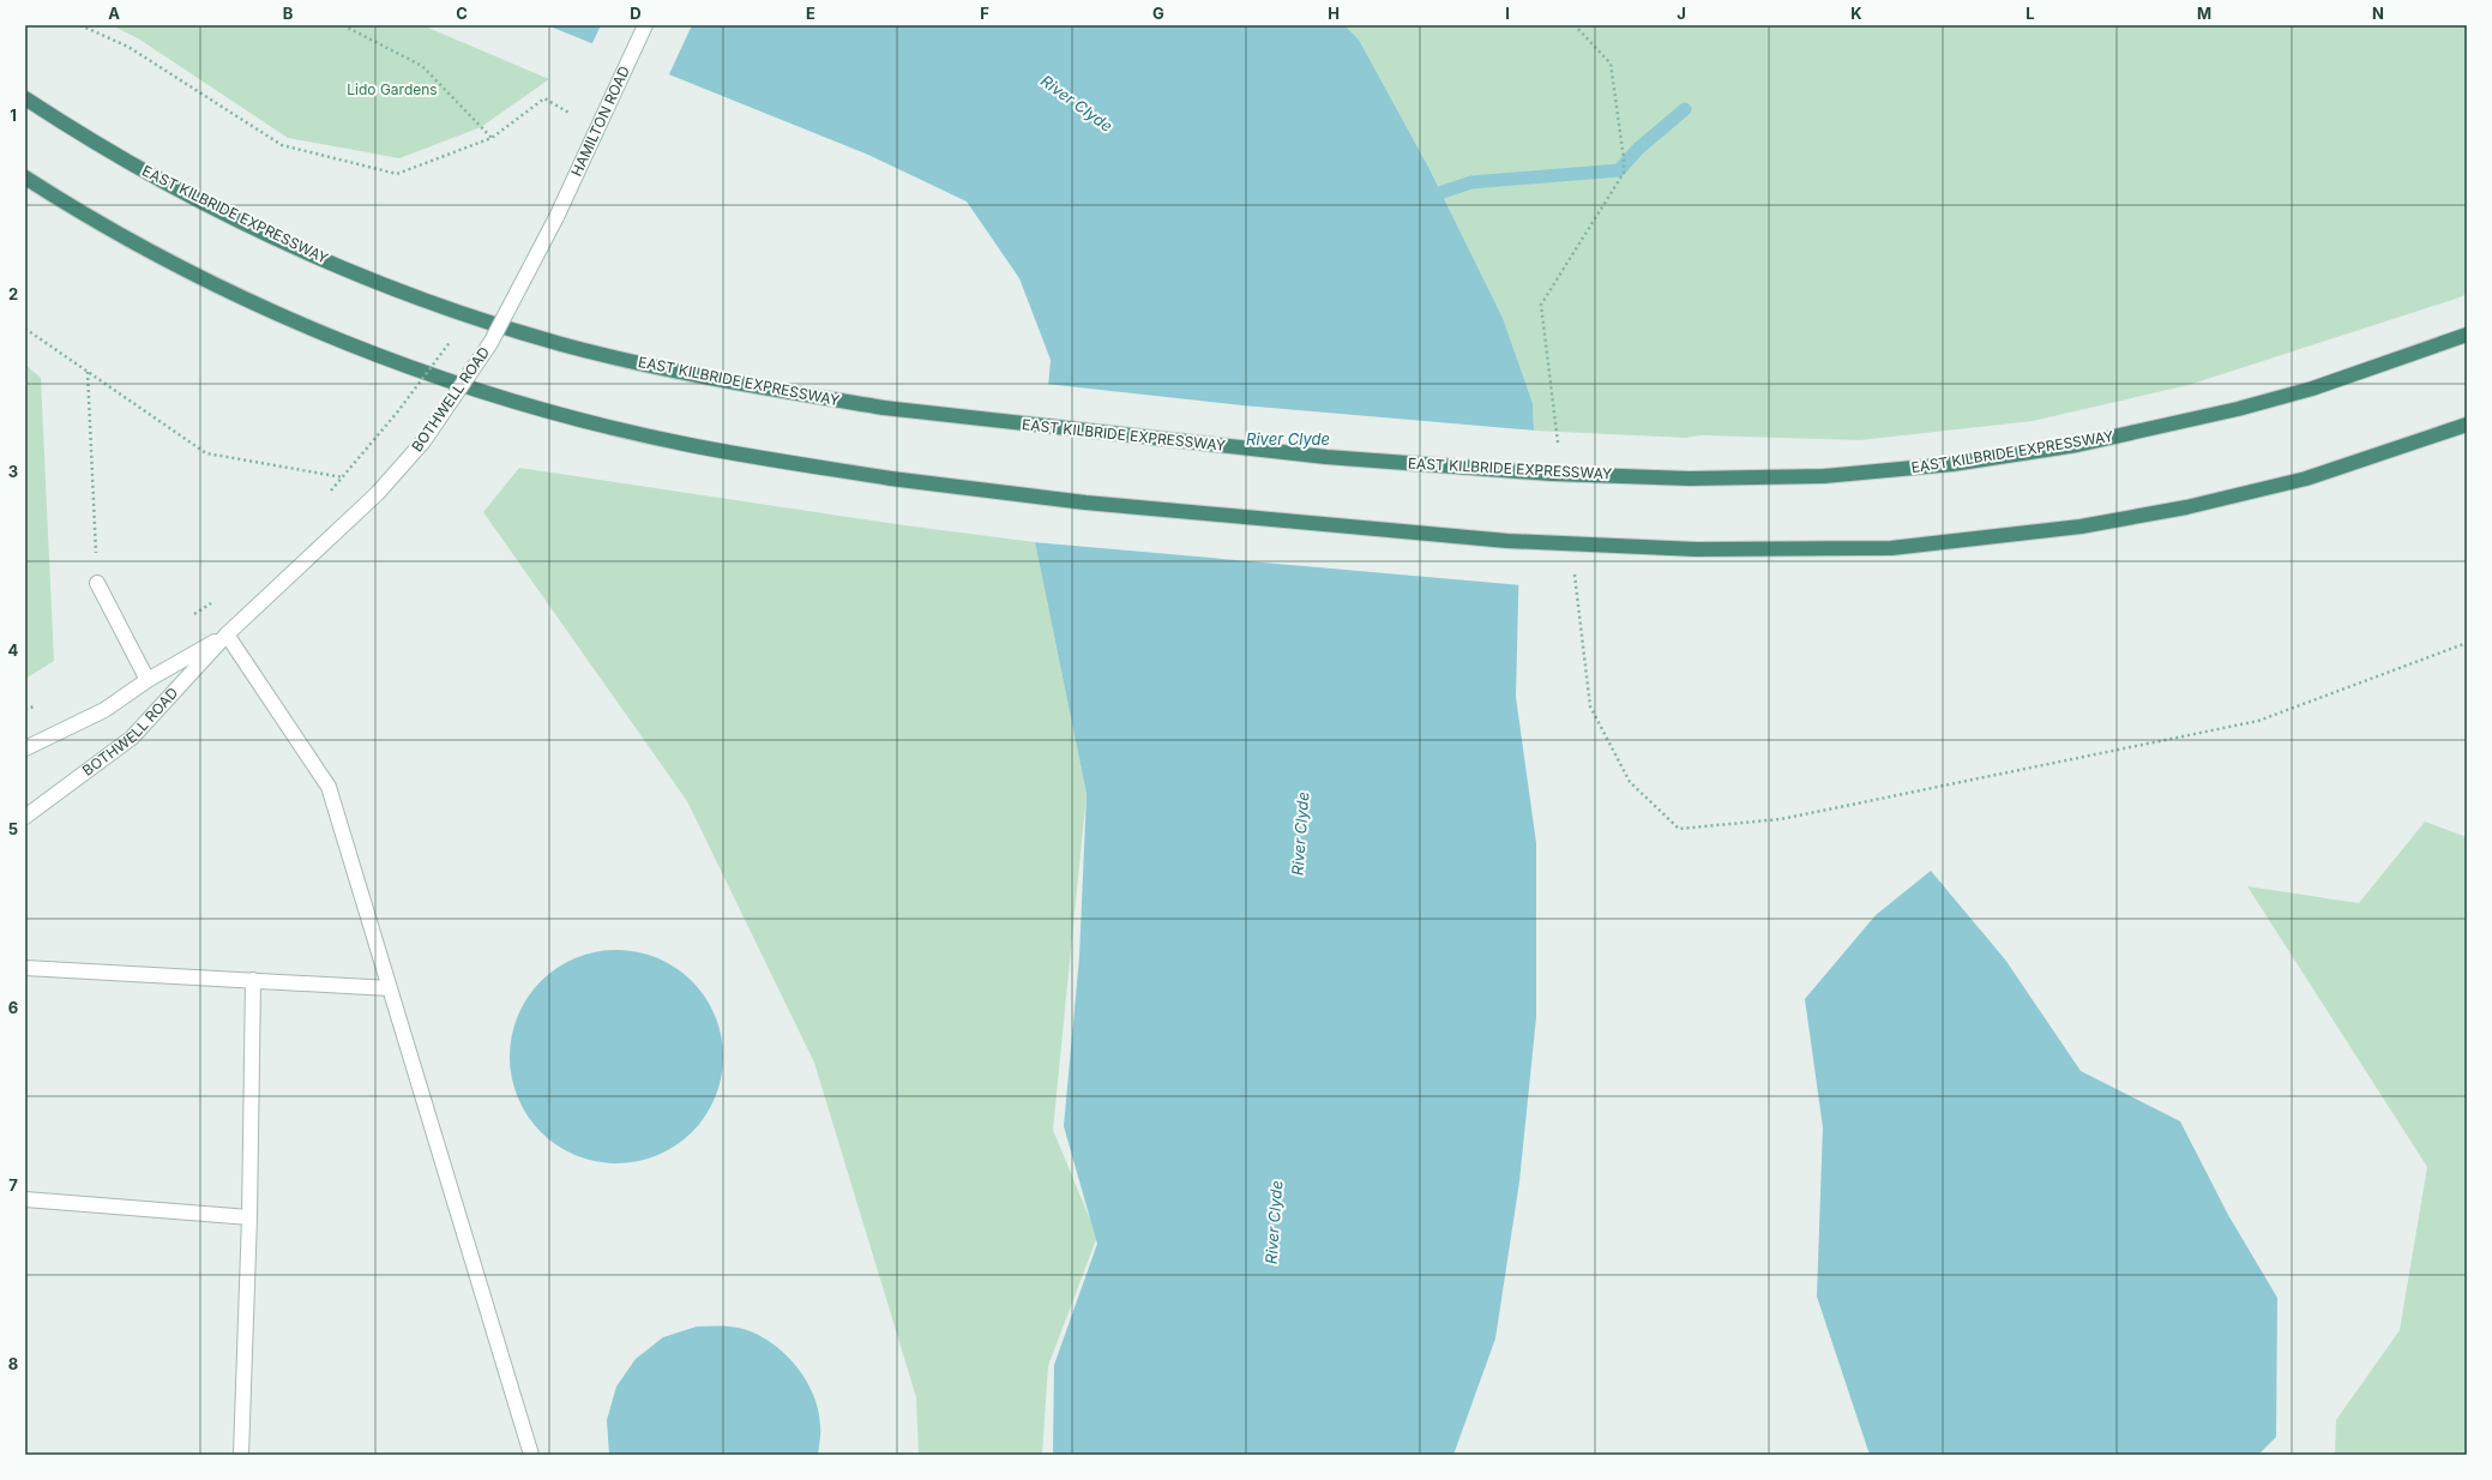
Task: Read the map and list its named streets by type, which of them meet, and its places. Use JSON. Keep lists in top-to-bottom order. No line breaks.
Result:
{"streets":{"highway":["EAST KILBRIDE EXPRESSWAY"],"main road":["HAMILTON ROAD","BOTHWELL ROAD"]},"crossings":[["HAMILTON ROAD","BOTHWELL ROAD"]],"water":["River Clyde"],"parks":["Lido Gardens"],"grid":{"columns":["A","B","C","D","E","F","G","H","I","J","K","L","M","N"],"rows":["1","2","3","4","5","6","7","8"]}}
